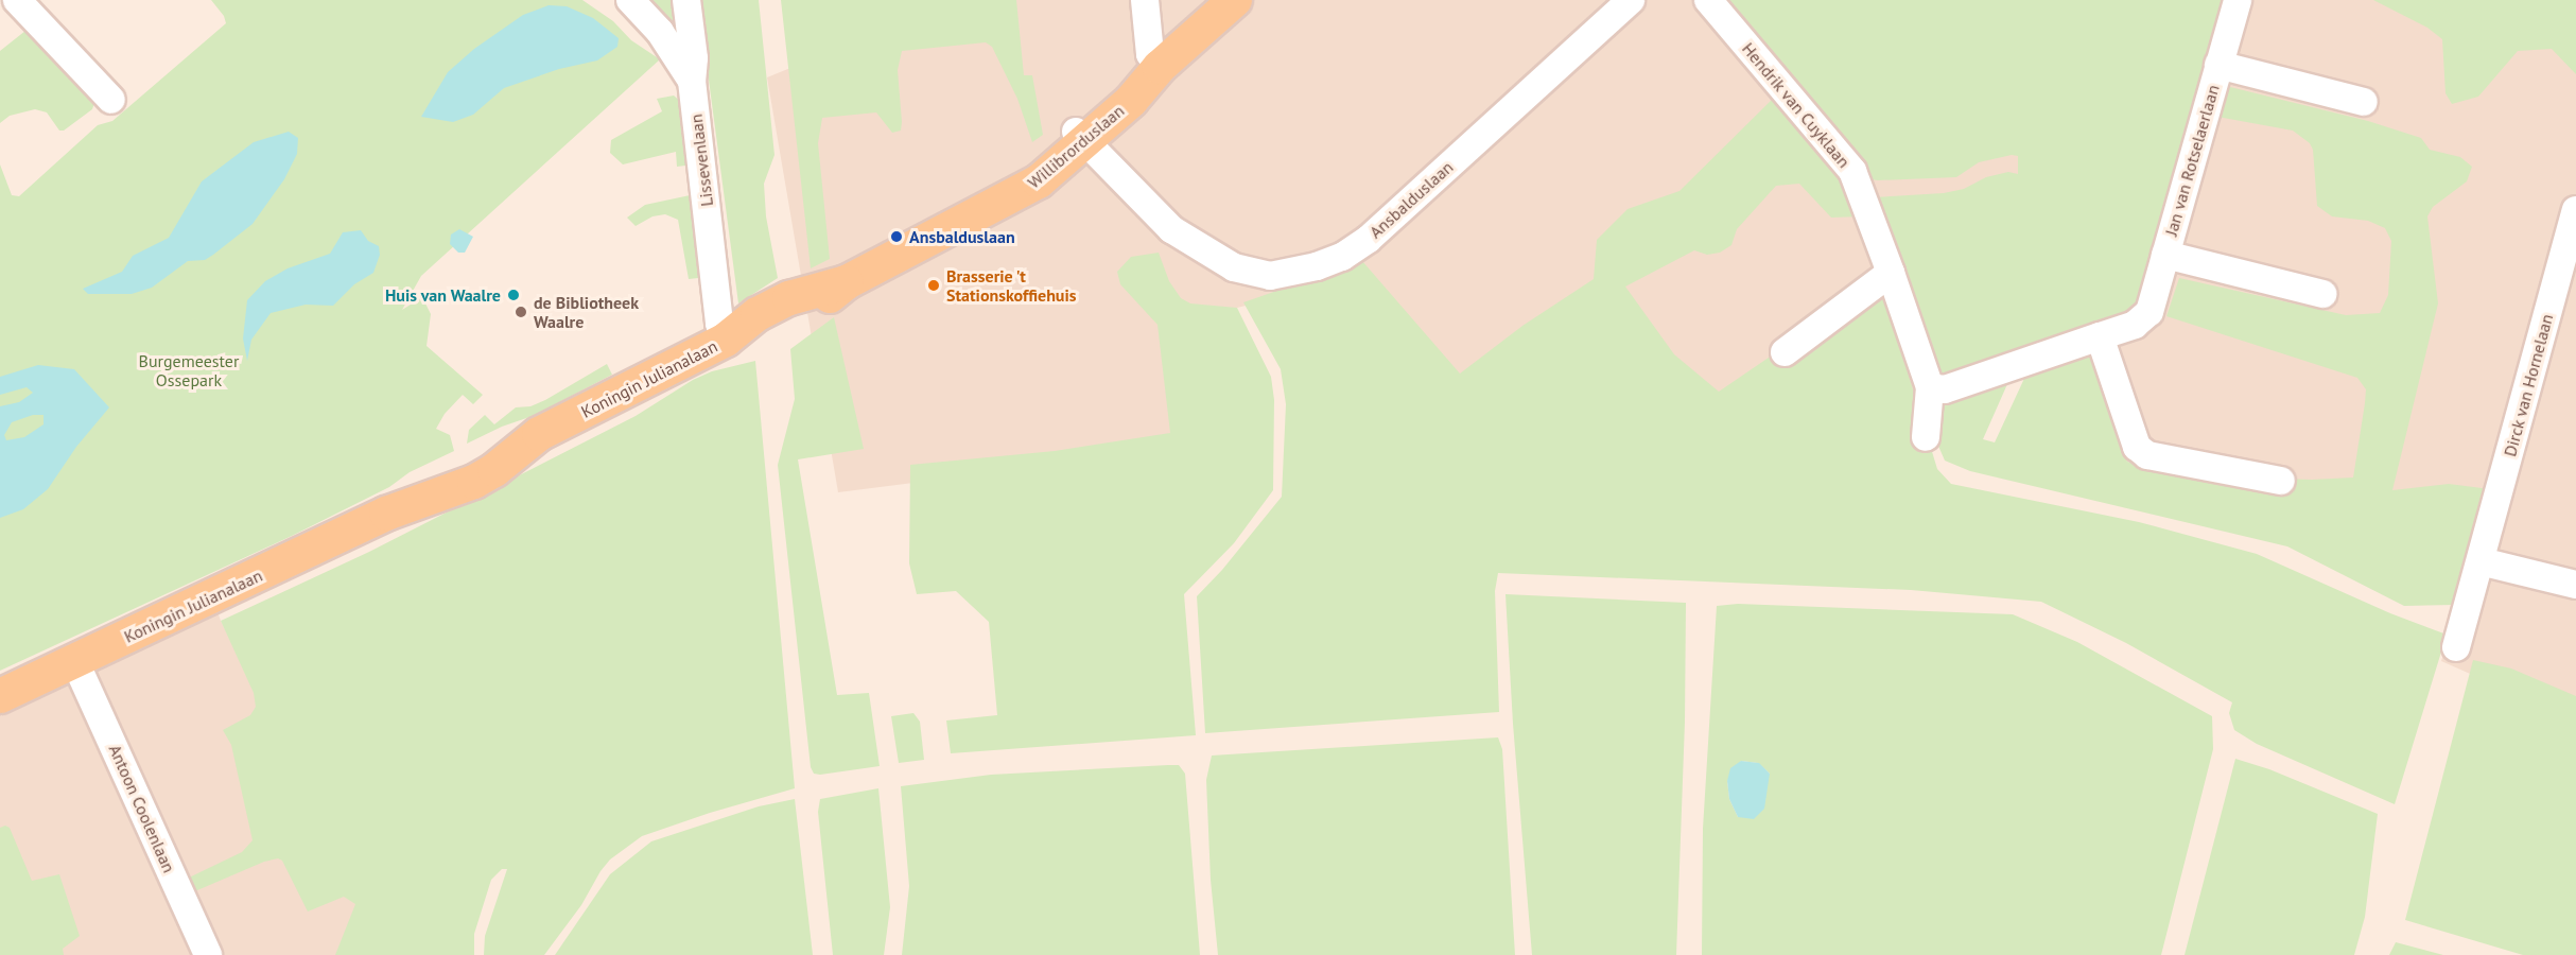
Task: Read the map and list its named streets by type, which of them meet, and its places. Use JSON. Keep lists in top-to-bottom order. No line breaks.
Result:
{"streets":{"main road":["Willibrorduslaan","Koningin Julianalaan"],"street":["Hendrik van Cuyklaan","Lissevenlaan","Jan van Rotselaerlaan","Ansbalduslaan","Dirck van Hornelaan","Antoon Coolenlaan"]},"crossings":[["Willibrorduslaan","Lissevenlaan"],["Willibrorduslaan","Ansbalduslaan"],["Willibrorduslaan","Koningin Julianalaan"],["Lissevenlaan","Koningin Julianalaan"],["Koningin Julianalaan","Antoon Coolenlaan"]],"parks":["Burgemeester Ossepark"],"places":["Ansbalduslaan","Brasserie 't Stationskoffiehuis","Huis van Waalre","de Bibliotheek Waalre"]}
